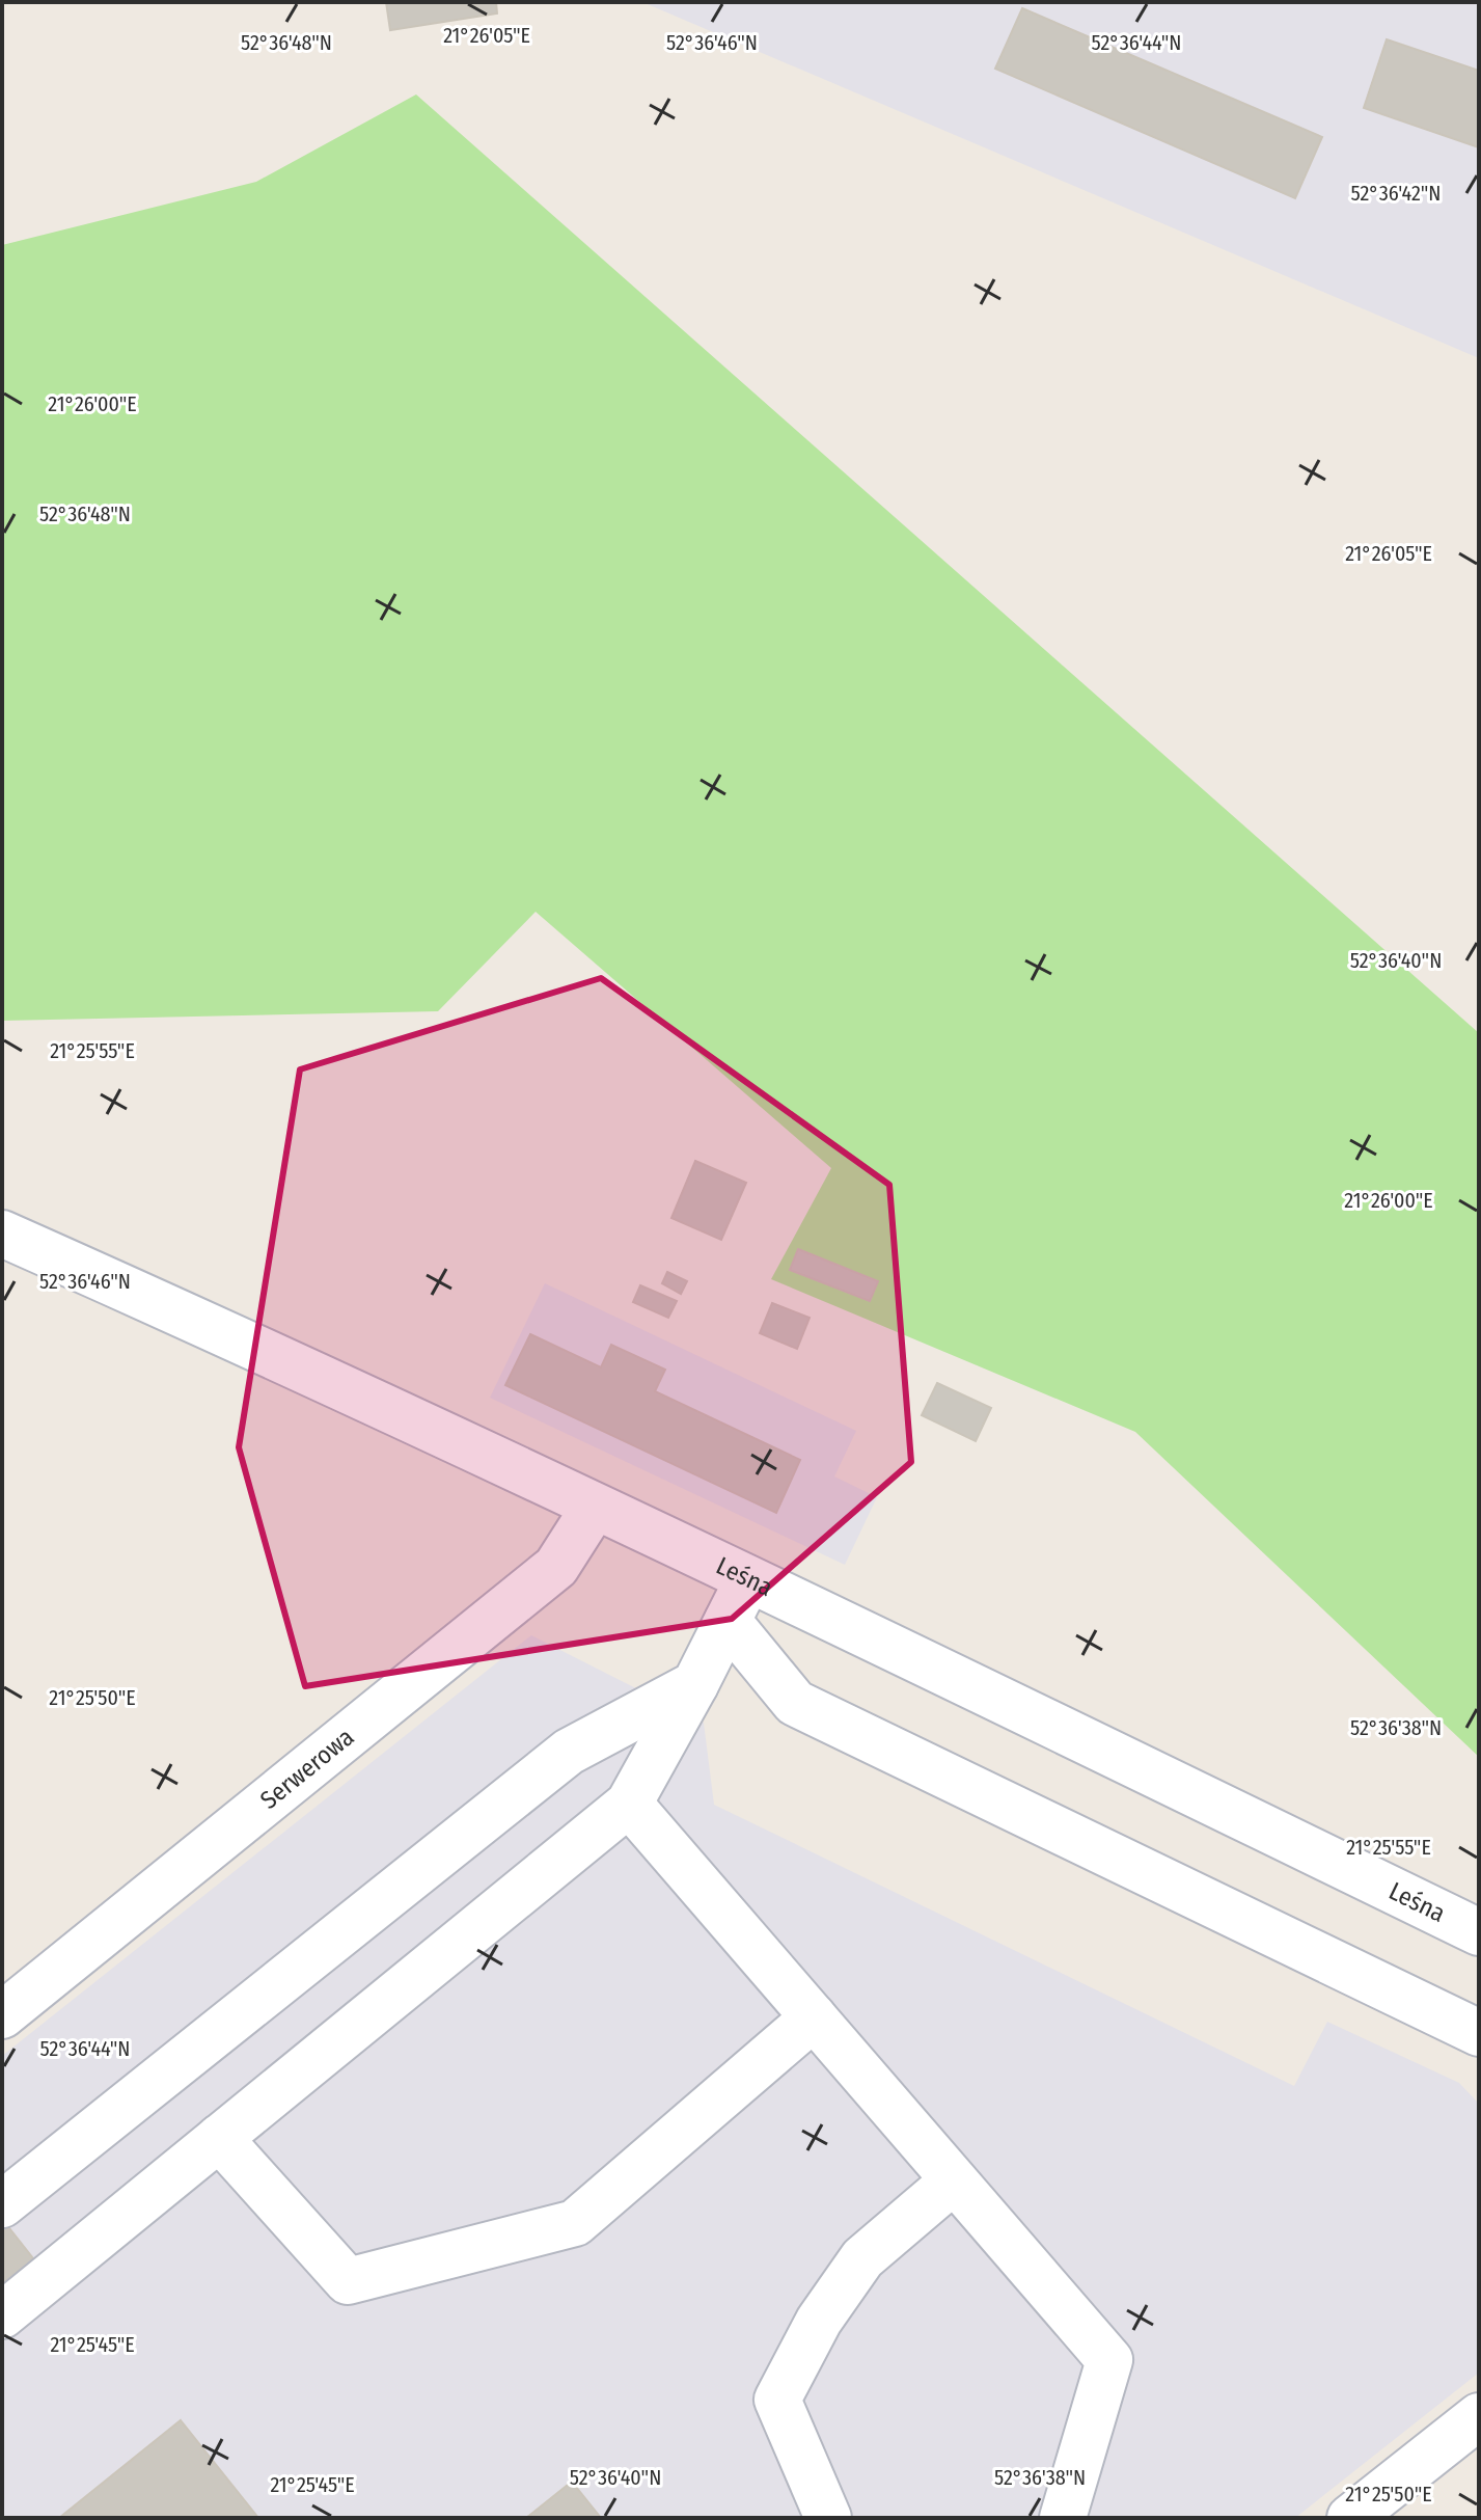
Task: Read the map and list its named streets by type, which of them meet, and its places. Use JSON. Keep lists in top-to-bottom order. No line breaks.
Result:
{"streets":{"street":["Leśna","Serwerowa"]},"crossings":[["Leśna","Serwerowa"]],"coordinates":["21°26'05\"E","52°36'48\"N","52°36'46\"N","52°36'44\"N","52°36'42\"N","21°26'00\"E","52°36'40\"N","21°25'55\"E","21°25'50\"E","52°36'38\"N","21°25'45\"E"]}
